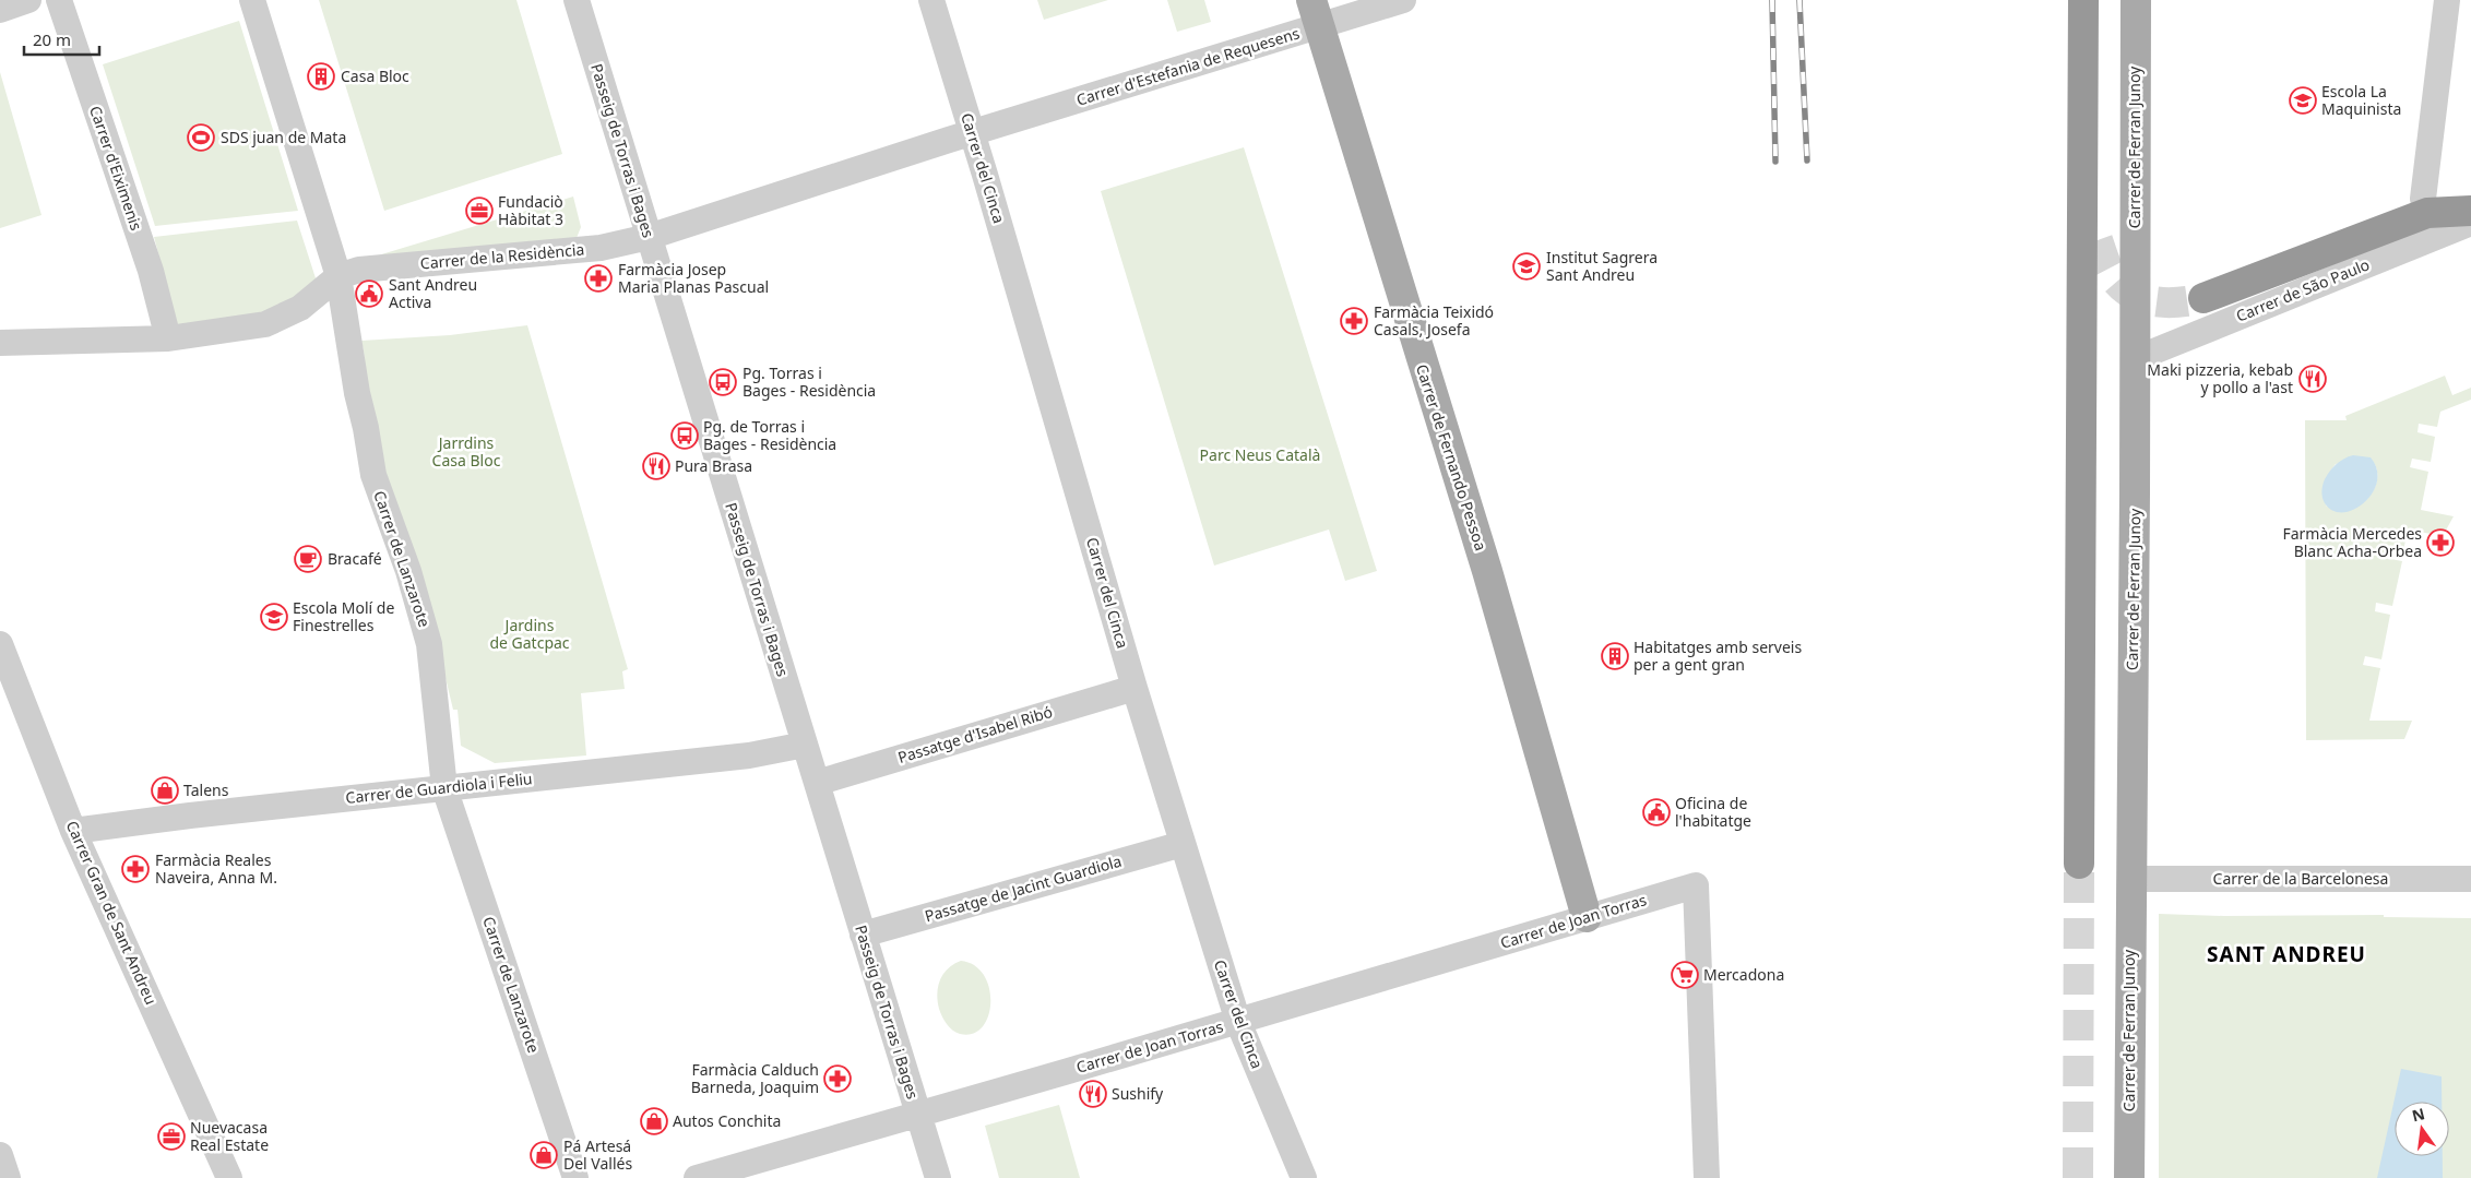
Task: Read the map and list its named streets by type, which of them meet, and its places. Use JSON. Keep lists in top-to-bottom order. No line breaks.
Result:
{"streets":{"main road":["Carrer de Ferran Junoy","Carrer de Fernando Pessoa"],"street":["Carrer d'Estefania de Requesens","Passeig de Torras i Bages","Carrer d'Eiximenis","Carrer del Cinca","Carrer de la Residència","Carrer de São Paulo","Carrer de Lanzarote","Passatge d'Isabel Ribó","Carrer de Guardiola i Feliu","Carrer de la Barcelonesa","Passatge de Jacint Guardiola","Carrer Gran de Sant Andreu","Carrer de Joan Torras"]},"crossings":[["Carrer d'Estefania de Requesens","Carrer del Cinca"],["Carrer d'Estefania de Requesens","Carrer de la Residència"],["Carrer d'Estefania de Requesens","Carrer de Fernando Pessoa"],["Carrer de Ferran Junoy","Carrer de São Paulo"],["Carrer de Ferran Junoy","Carrer de la Barcelonesa"],["Passeig de Torras i Bages","Carrer de la Residència"],["Passeig de Torras i Bages","Passatge d'Isabel Ribó"],["Passeig de Torras i Bages","Carrer de Guardiola i Feliu"],["Passeig de Torras i Bages","Passatge de Jacint Guardiola"],["Passeig de Torras i Bages","Carrer de Joan Torras"],["Carrer d'Eiximenis","Carrer de la Residència"],["Carrer del Cinca","Carrer de la Residència"],["Carrer del Cinca","Passatge d'Isabel Ribó"],["Carrer del Cinca","Passatge de Jacint Guardiola"],["Carrer del Cinca","Carrer de Joan Torras"],["Carrer de la Residència","Carrer de Lanzarote"],["Carrer de Fernando Pessoa","Carrer de Joan Torras"],["Carrer de Lanzarote","Carrer de Guardiola i Feliu"],["Carrer de Guardiola i Feliu","Carrer Gran de Sant Andreu"]],"districts":["SANT ANDREU"],"parks":["Jarrdins Casa Bloc","Parc Neus Català","Jardins de Gatcpac"],"places":{"building":["Casa Bloc","Habitatges amb serveis per a gent gran"],"school or university":["Escola La Maquinista","Institut Sagrera Sant Andreu","Escola Molí de Finestrelles"],"sports":["SDS juan de Mata"],"office":["Fundaciò Hàbitat 3","Nuevacasa Real Estate"],"pharmacy":["Farmàcia Josep Maria Planas Pascual","Farmàcia Teixidó Casals, Josefa","Farmàcia Mercedes Blanc Acha-Orbea","Farmàcia Reales Naveira, Anna M.","Farmàcia Calduch Barneda, Joaquim"],"public building":["Sant Andreu Activa","Oficina de l'habitatge"],"restaurant":["Maki pizzeria, kebab y pollo a l'ast","Pura Brasa","Sushify"],"bus stop":["Pg. Torras i Bages - Residència","Pg. de Torras i Bages - Residència"],"cafe":["Bracafé"],"shop":["Talens","Autos Conchita","Pá Artesá Del Vallés"],"supermarket":["Mercadona"]},"scale_bar":"20 m","north":"top"}
